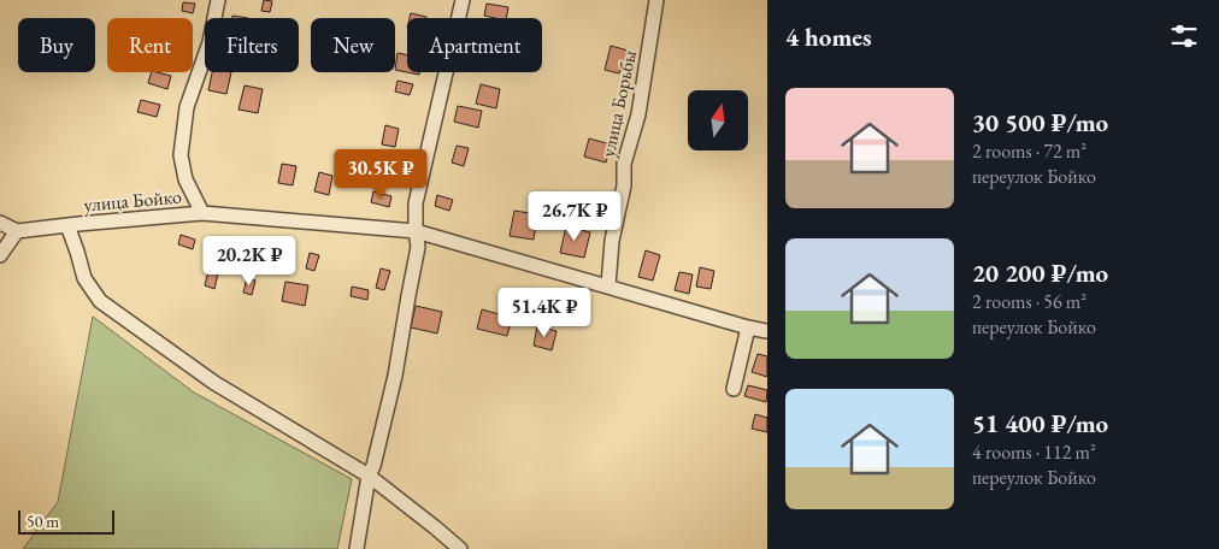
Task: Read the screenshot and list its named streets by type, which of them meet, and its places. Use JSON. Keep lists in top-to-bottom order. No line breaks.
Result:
{"streets":{"street":["улица Борьбы","улица Бойко"]},"scale_bar":"50 m","north":"top","page":{"heading":"4 homes","chip":["Buy","Rent","Filters","New","Apartment"],"list":[{"name":"30 500 ₽/mo","note":"2 rooms · 72 m² · переулок Бойко"},{"name":"20 200 ₽/mo","note":"2 rooms · 56 m² · переулок Бойко"},{"name":"51 400 ₽/mo","note":"4 rooms · 112 m² · переулок Бойко"}],"price":["30.5K ₽","26.7K ₽","20.2K ₽","51.4K ₽"],"scale":"50 m"}}
